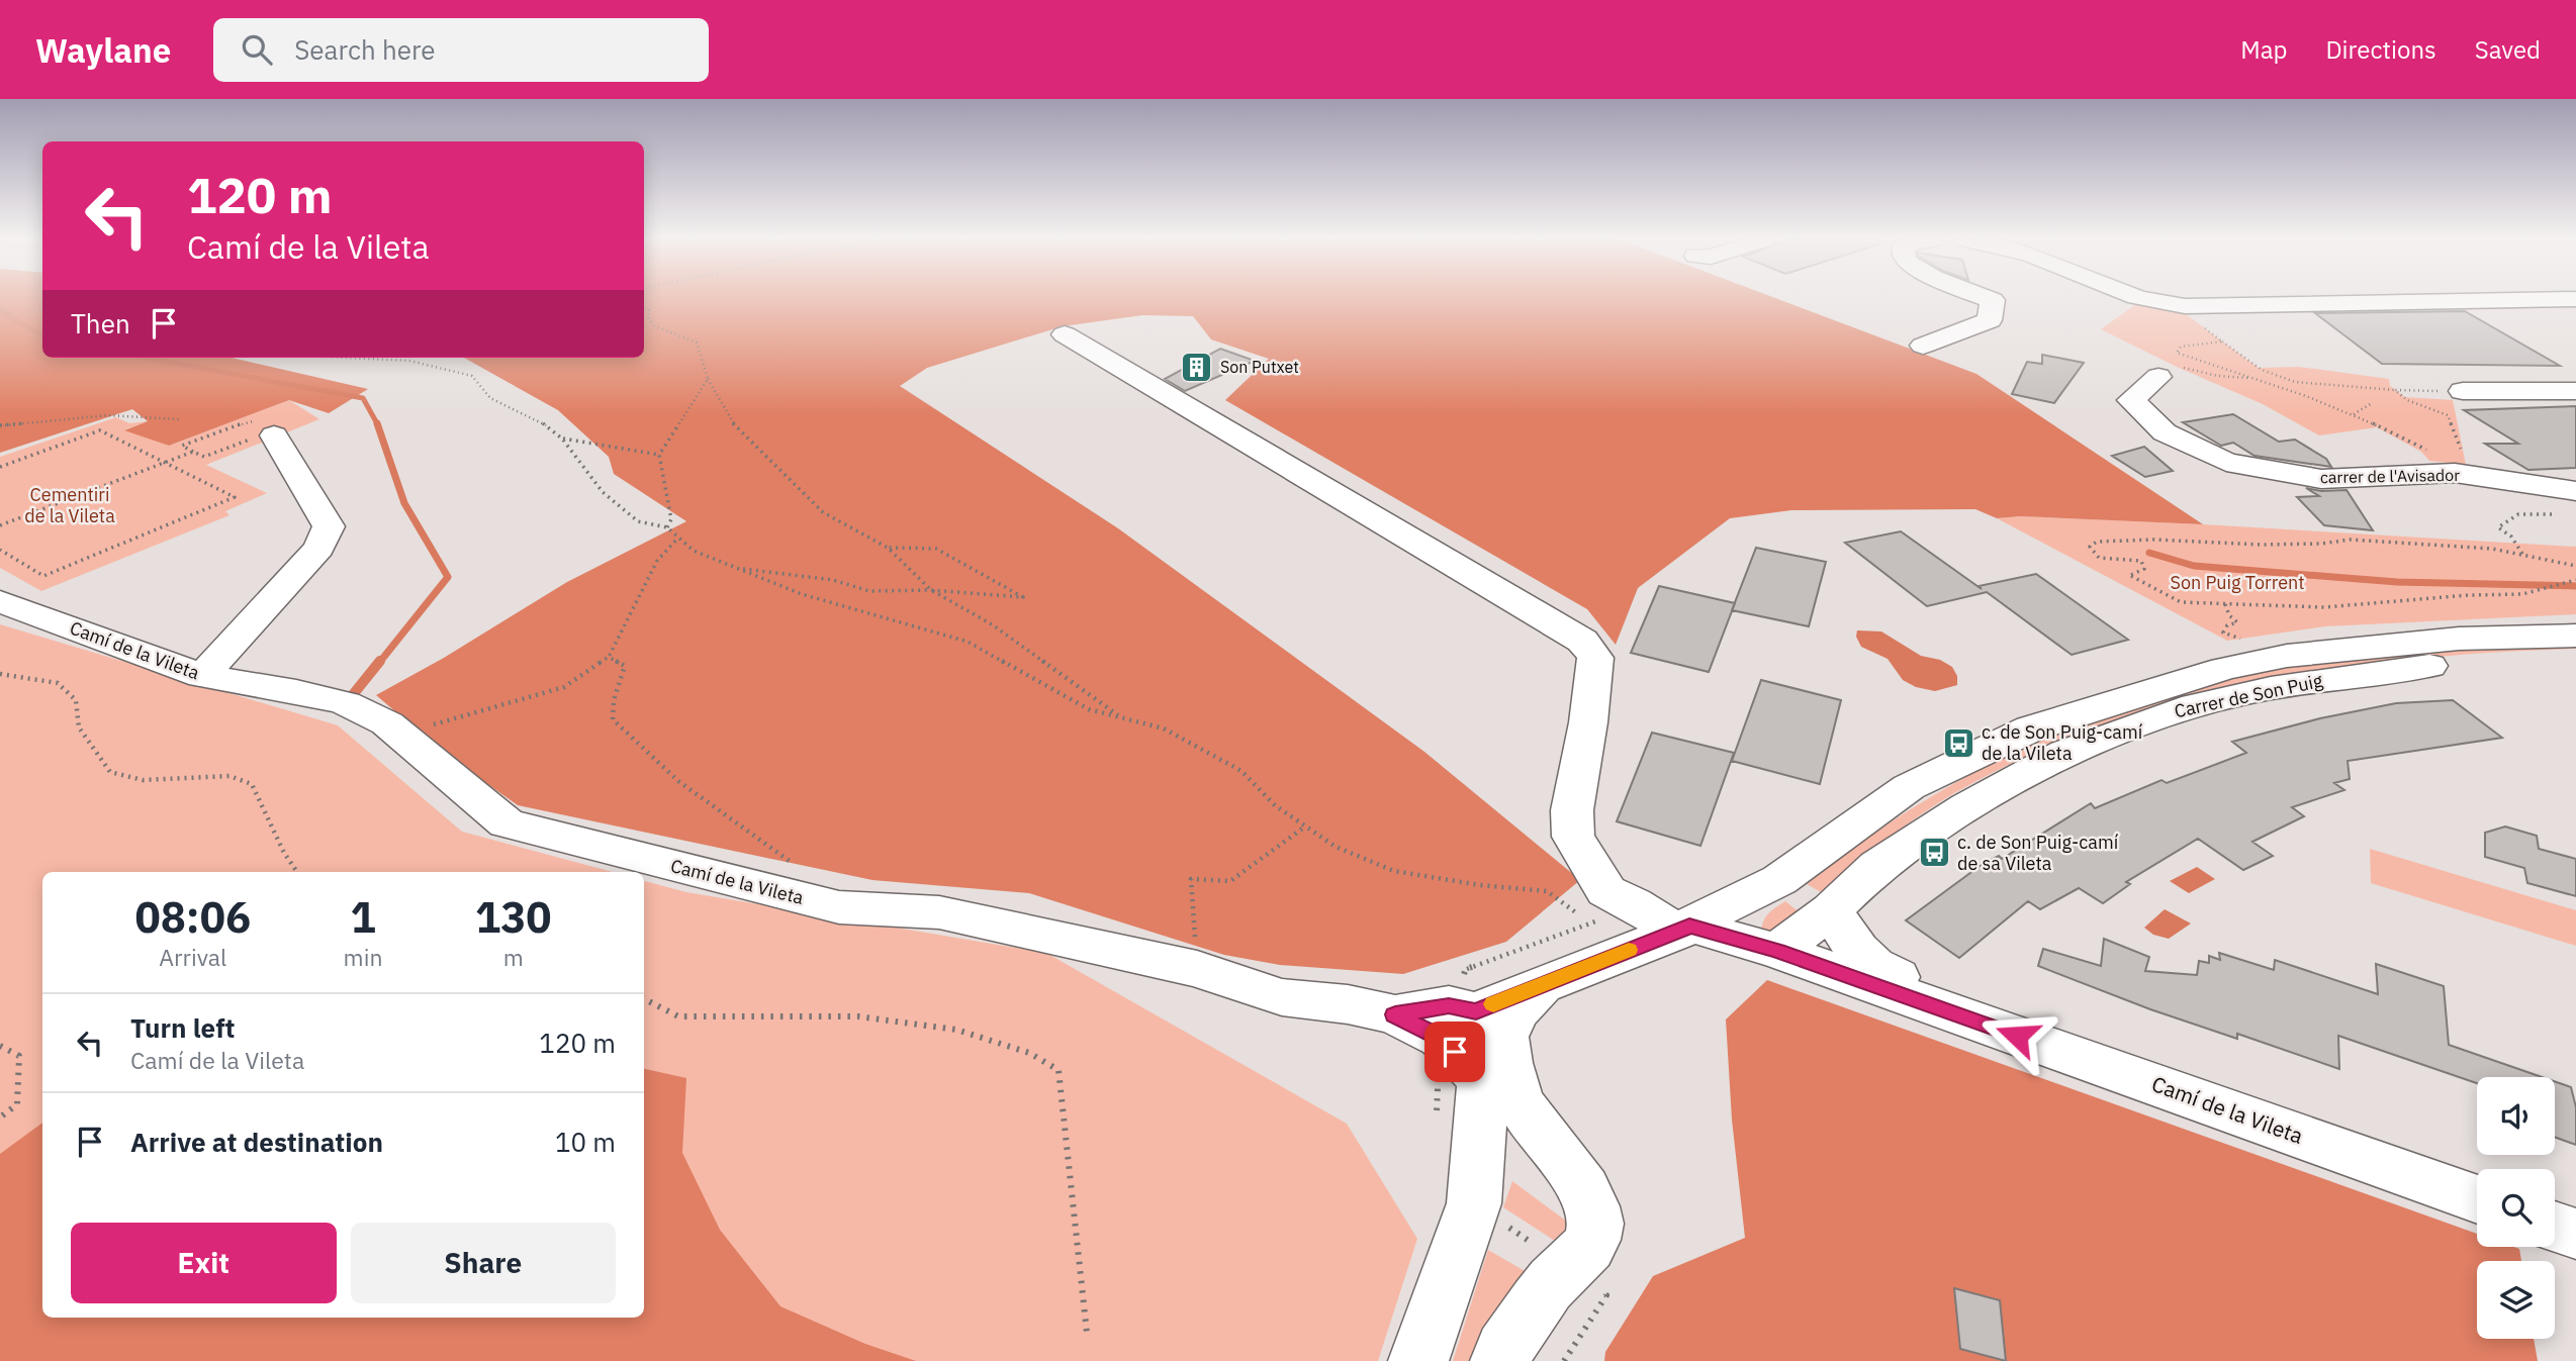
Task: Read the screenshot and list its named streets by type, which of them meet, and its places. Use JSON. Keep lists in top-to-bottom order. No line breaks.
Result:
{"streets":{"street":["carrer de l'Avisador","Camí de la Vileta","Carrer de Son Puig"]},"crossings":[["Camí de la Vileta","Carrer de Son Puig"]],"parks":["Cementiri de la Vileta","Son Puig Torrent"],"places":{"building":["Son Putxet"],"bus stop":["c. de Son Puig-camí de la Vileta","c. de Son Puig-camí de sa Vileta"]},"page":{"header":"Waylane","search":"Search here","nav":["Map","Directions","Saved"],"turn":["120 m","Camí de la Vileta"],"then":"Then","eta":["08:06","Arrival","1","min","130","m"],"list":[{"name":"Turn left","note":"Camí de la Vileta","value":"120 m"},{"name":"Arrive at destination","value":"10 m"}],"buttons":["Exit","Share"]}}
